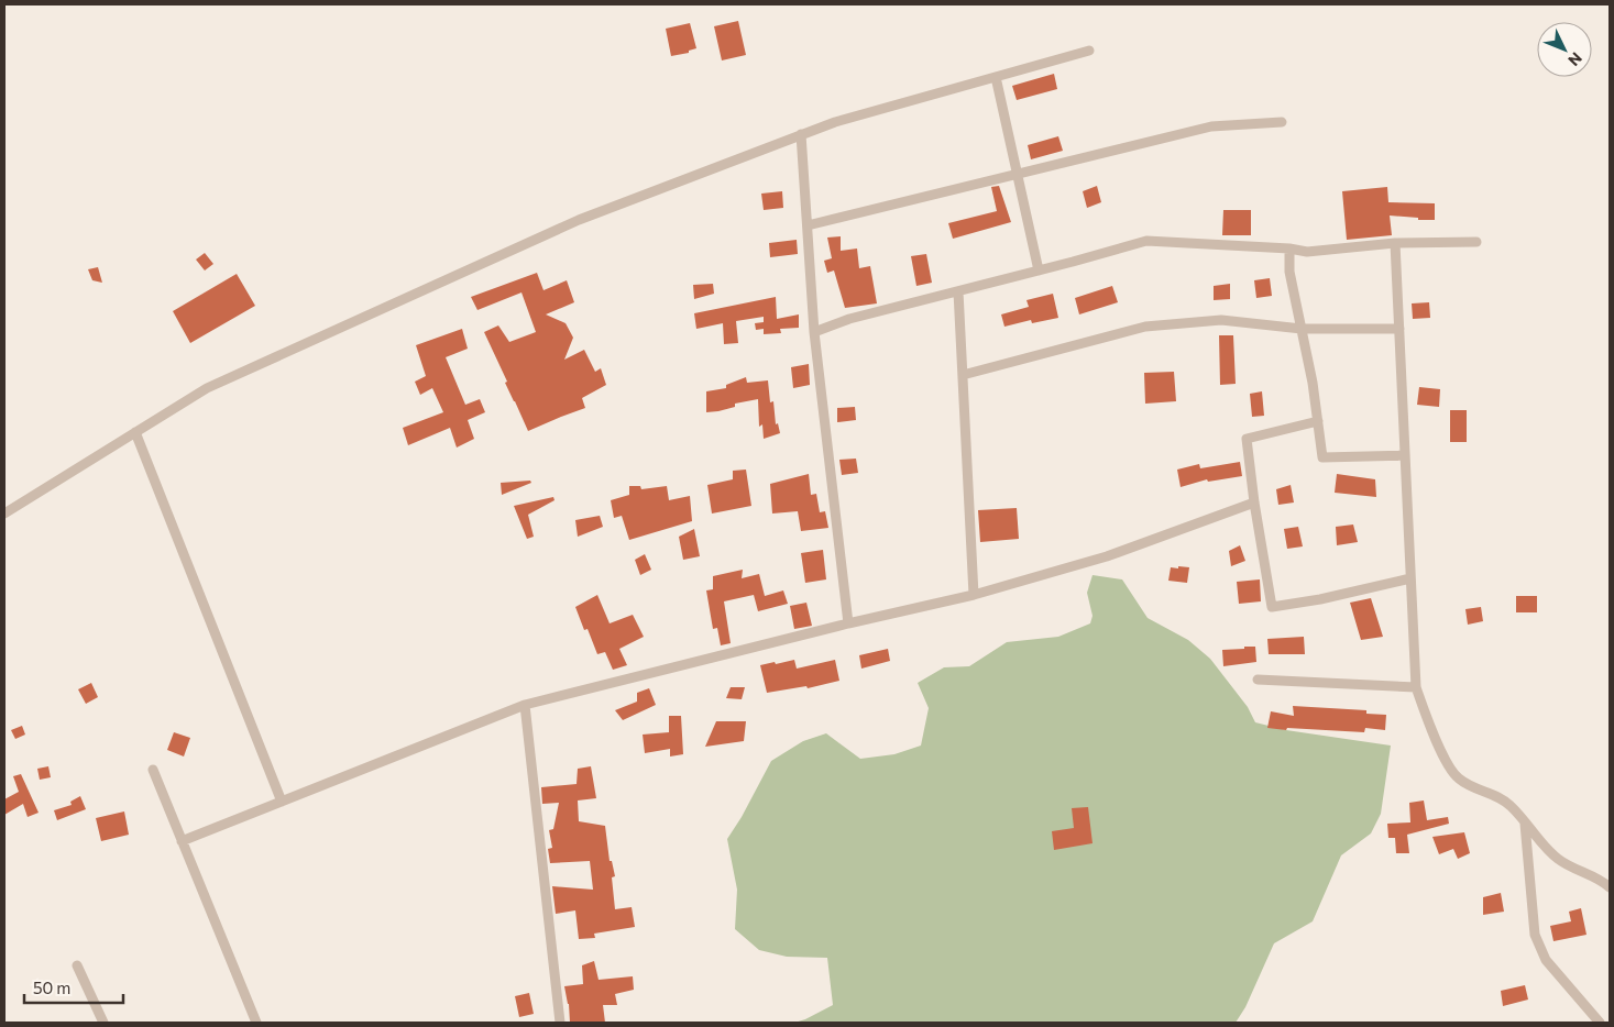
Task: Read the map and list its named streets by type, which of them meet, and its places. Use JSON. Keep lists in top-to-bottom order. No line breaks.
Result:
{"scale_bar":"50 m","north":"bottom right"}
